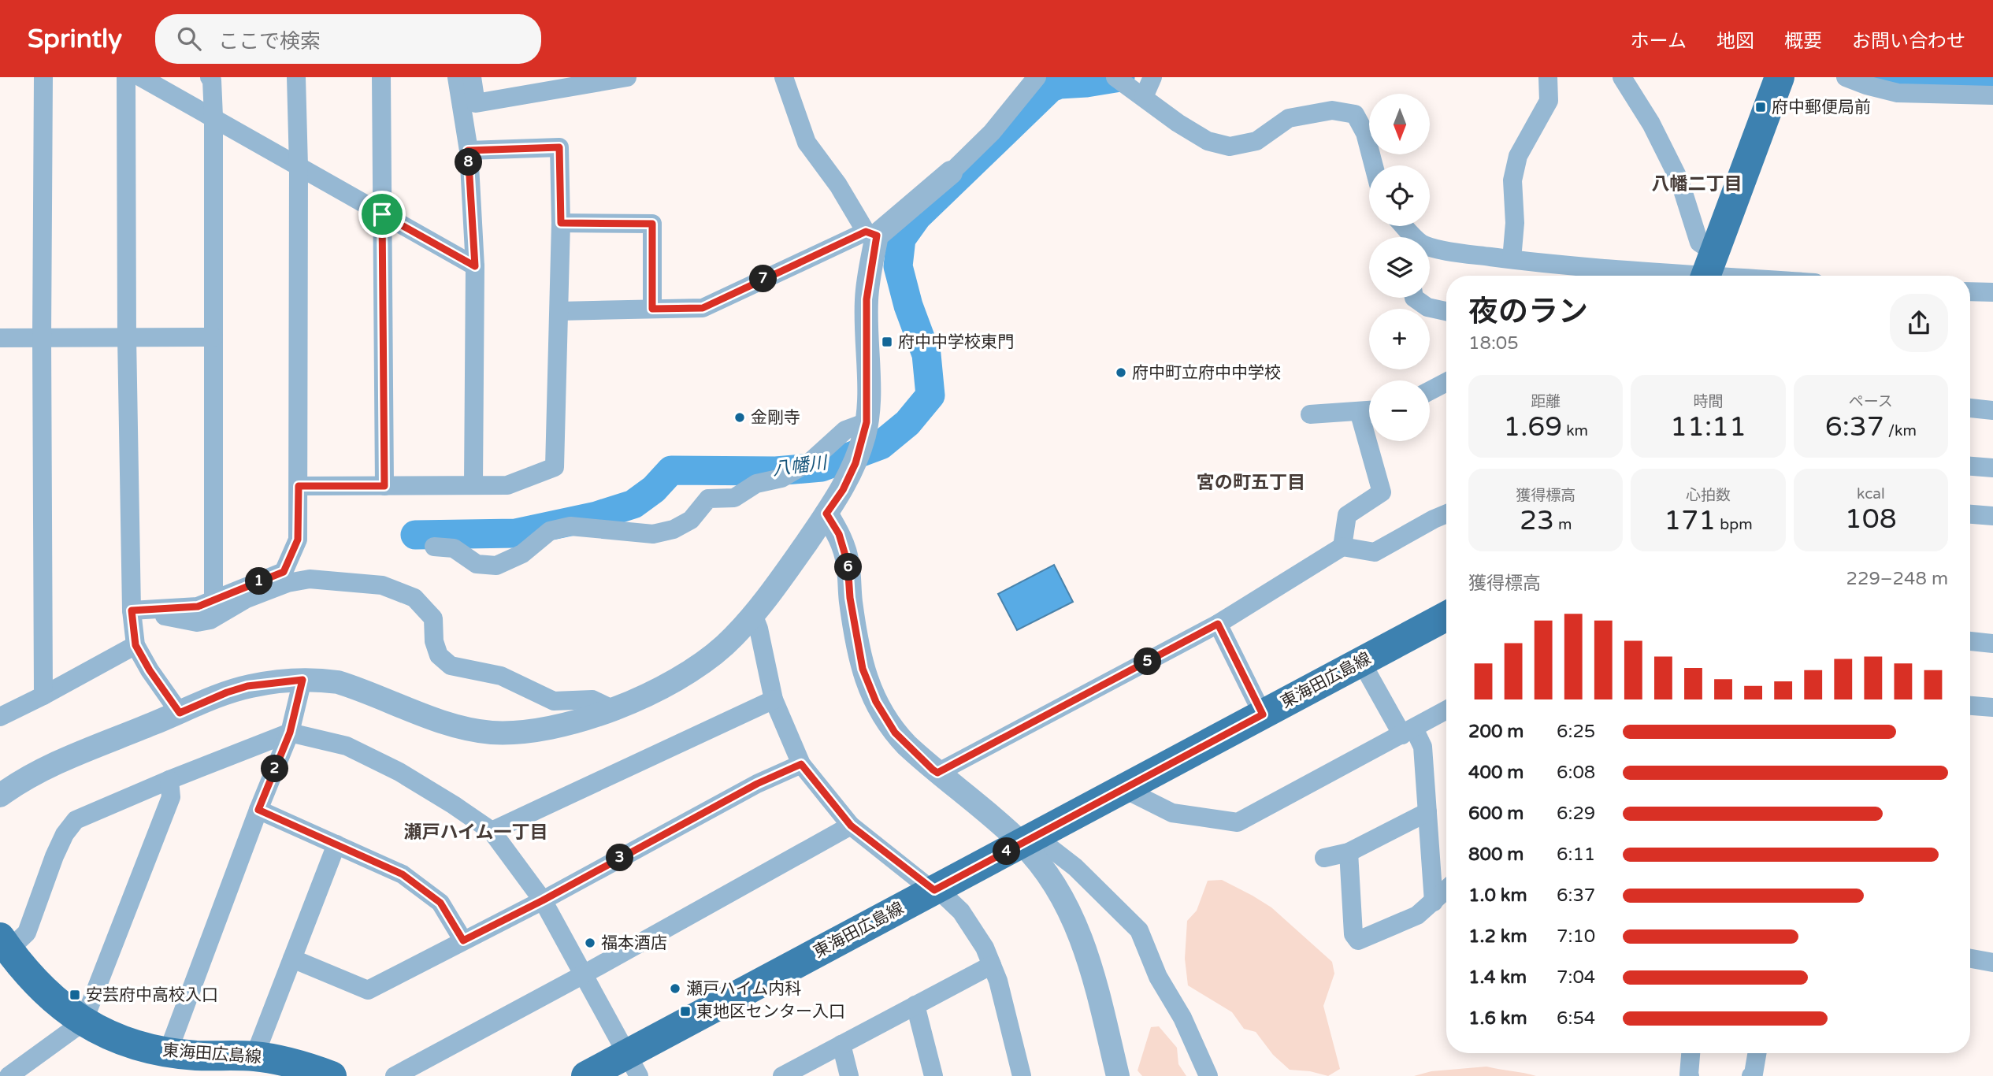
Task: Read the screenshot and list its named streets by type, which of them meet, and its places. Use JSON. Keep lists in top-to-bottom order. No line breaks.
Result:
{"streets":{"main road":["東海田広島線"]},"districts":["八幡二丁目","宮の町五丁目","瀬戸ハイム一丁目"],"water":["八幡川"],"places":{"transit":["府中郵便局前","府中中学校東門","安芸府中高校入口","東地区センター入口"],"other":["府中町立府中中学校","金剛寺","福本酒店","瀬戸ハイム内科"]},"north":"bottom","page":{"header":"Sprintly","search":"ここで検索","nav":["ホーム","地図","概要","お問い合わせ"],"map_buttons":["+","−"],"pins":["8","7","6","1","5","2","4","3"],"heading":["夜のラン","18:05"],"stats":[["距離","1.69 km"],["時間","11:11"],["ペース","6:37 /km"],["獲得標高","23 m"],["心拍数","171 bpm"],["kcal","108"]],"chart":["獲得標高","229–248 m"],"list":[{"name":"200 m","note":"6:25"},{"name":"400 m","note":"6:08"},{"name":"600 m","note":"6:29"},{"name":"800 m","note":"6:11"},{"name":"1.0 km","note":"6:37"},{"name":"1.2 km","note":"7:10"},{"name":"1.4 km","note":"7:04"},{"name":"1.6 km","note":"6:54"}]}}
